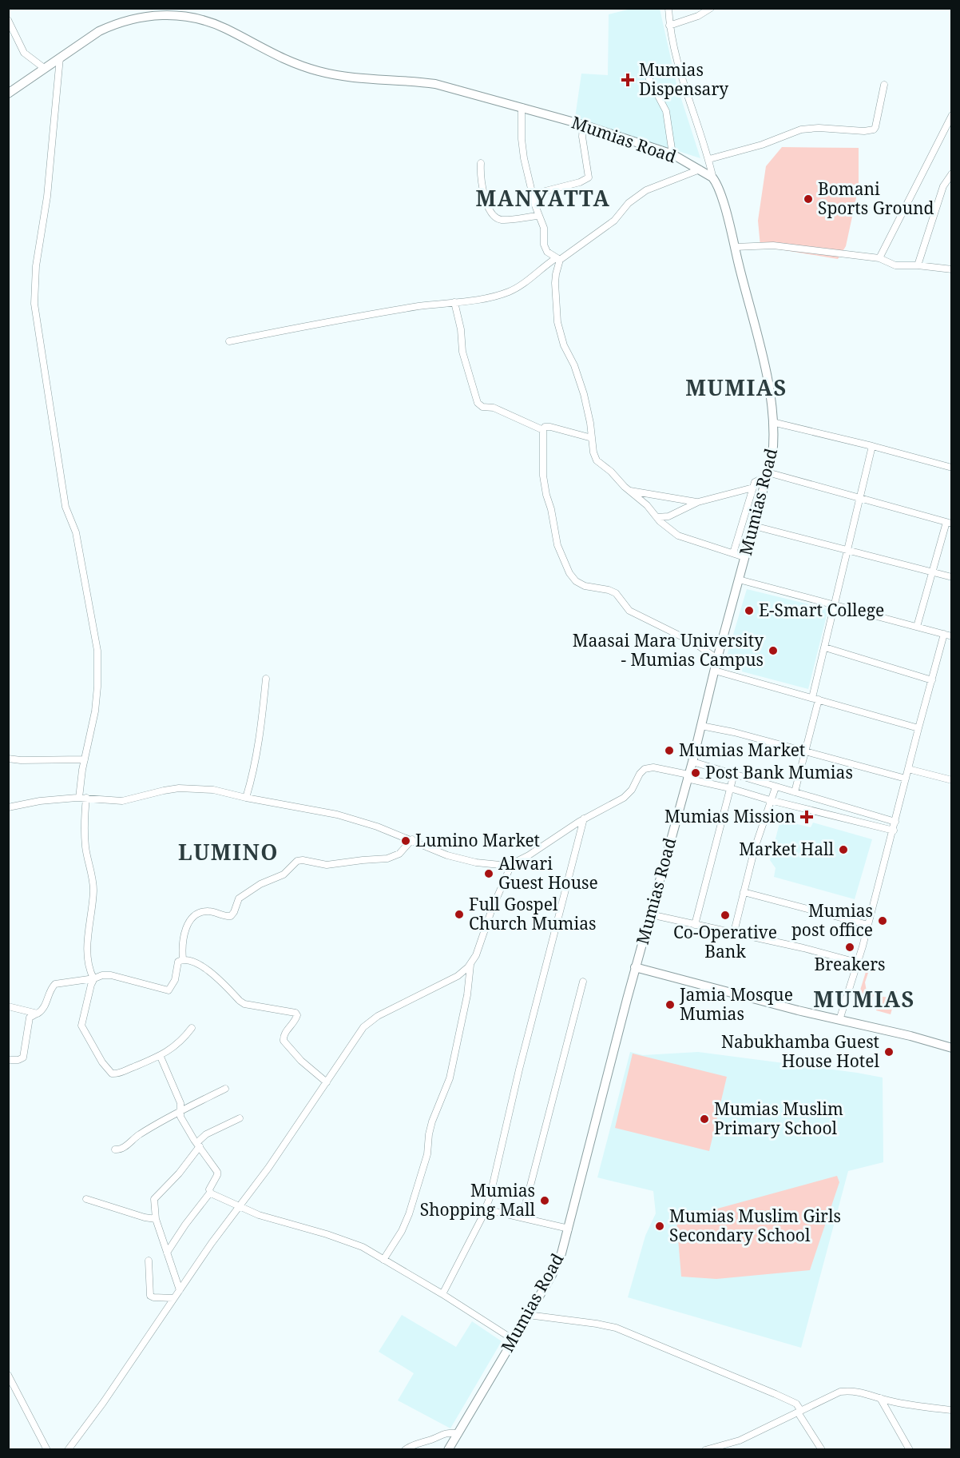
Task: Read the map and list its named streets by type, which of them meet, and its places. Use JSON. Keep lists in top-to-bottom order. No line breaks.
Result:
{"streets":{"street":["Mumias Road"]},"districts":["MANYATTA","MUMIAS","LUMINO","MUMIAS"],"places":{"health":["Mumias Dispensary","Mumias Mission"],"other":["Bomani Sports Ground","E-Smart College","Maasai Mara University - Mumias Campus","Mumias Market","Post Bank Mumias","Lumino Market","Market Hall","Alwari Guest House","Full Gospel Church Mumias","Co-Operative Bank","Mumias post office","Breakers","Jamia Mosque Mumias","Nabukhamba Guest House Hotel","Mumias Muslim Primary School","Mumias Shopping Mall","Mumias Muslim Girls Secondary School"]}}
